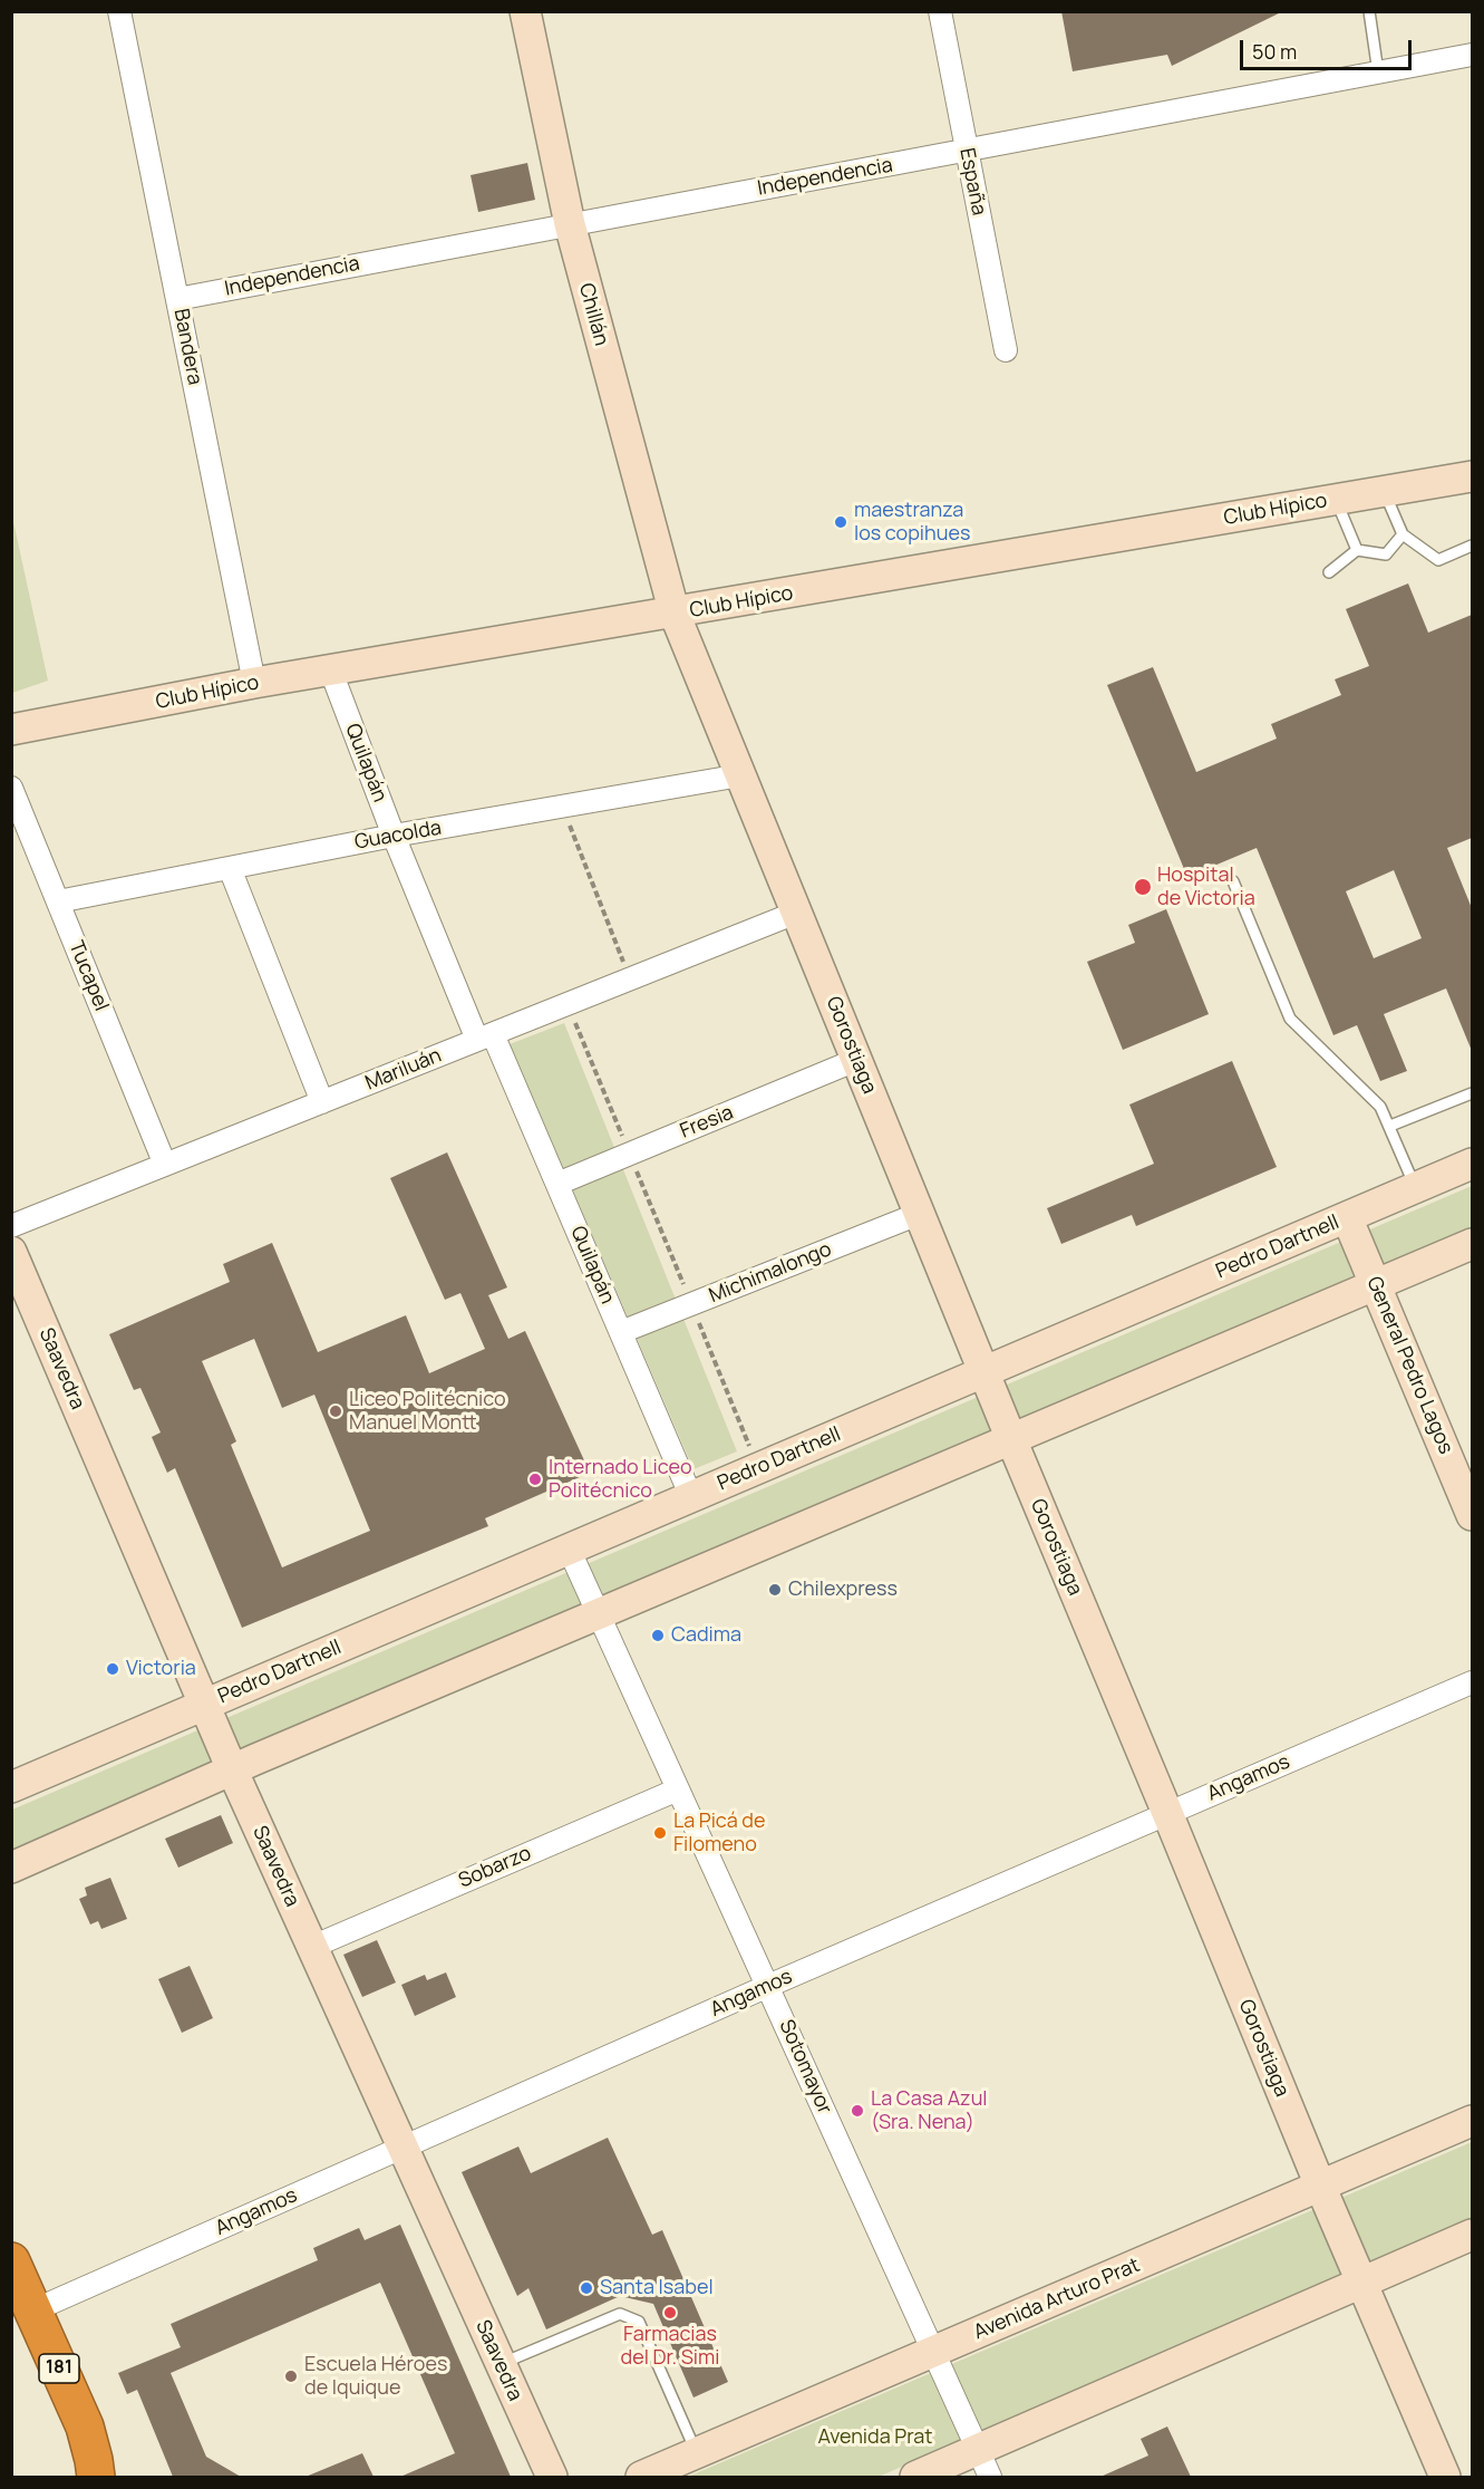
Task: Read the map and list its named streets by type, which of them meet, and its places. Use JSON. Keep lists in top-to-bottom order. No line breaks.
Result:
{"streets":{"highway":["181"],"street":["Independencia","España","Chillán","Bandera","Club Hípico","Quilapán","Guacolda","Tucapel","Gorostiaga","Mariluán","Fresia","Pedro Dartnell","Michimalongo","General Pedro Lagos","Saavedra","Angamos","Sobarzo","Sotomayor","Avenida Arturo Prat"]},"crossings":[["Independencia","España"],["Independencia","Chillán"],["Independencia","Bandera"],["Chillán","Club Hípico"],["Chillán","Gorostiaga"],["Bandera","Club Hípico"],["Club Hípico","Quilapán"],["Club Hípico","Gorostiaga"],["Quilapán","Guacolda"],["Quilapán","Mariluán"],["Quilapán","Fresia"],["Quilapán","Pedro Dartnell"],["Quilapán","Michimalongo"],["Guacolda","Tucapel"],["Guacolda","Gorostiaga"],["Tucapel","Mariluán"],["Gorostiaga","Mariluán"],["Gorostiaga","Fresia"],["Gorostiaga","Pedro Dartnell"],["Gorostiaga","Michimalongo"],["Gorostiaga","Angamos"],["Gorostiaga","Avenida Arturo Prat"],["Pedro Dartnell","General Pedro Lagos"],["Pedro Dartnell","Saavedra"],["Pedro Dartnell","Sotomayor"],["Saavedra","Angamos"],["Saavedra","Sobarzo"],["Angamos","Sotomayor"],["Angamos","181"],["Sobarzo","Sotomayor"],["Sotomayor","Avenida Arturo Prat"]],"parks":["Avenida Prat"],"places":["maestranza los copihues","Hospital de Victoria","Liceo Politécnico Manuel Montt","Internado Liceo Politécnico","Chilexpress","Cadima","Victoria","La Picá de Filomeno","La Casa Azul (Sra. Nena)","Santa Isabel","Farmacias del Dr. Simi","Escuela Héroes de Iquique"],"scale_bar":"50 m"}
